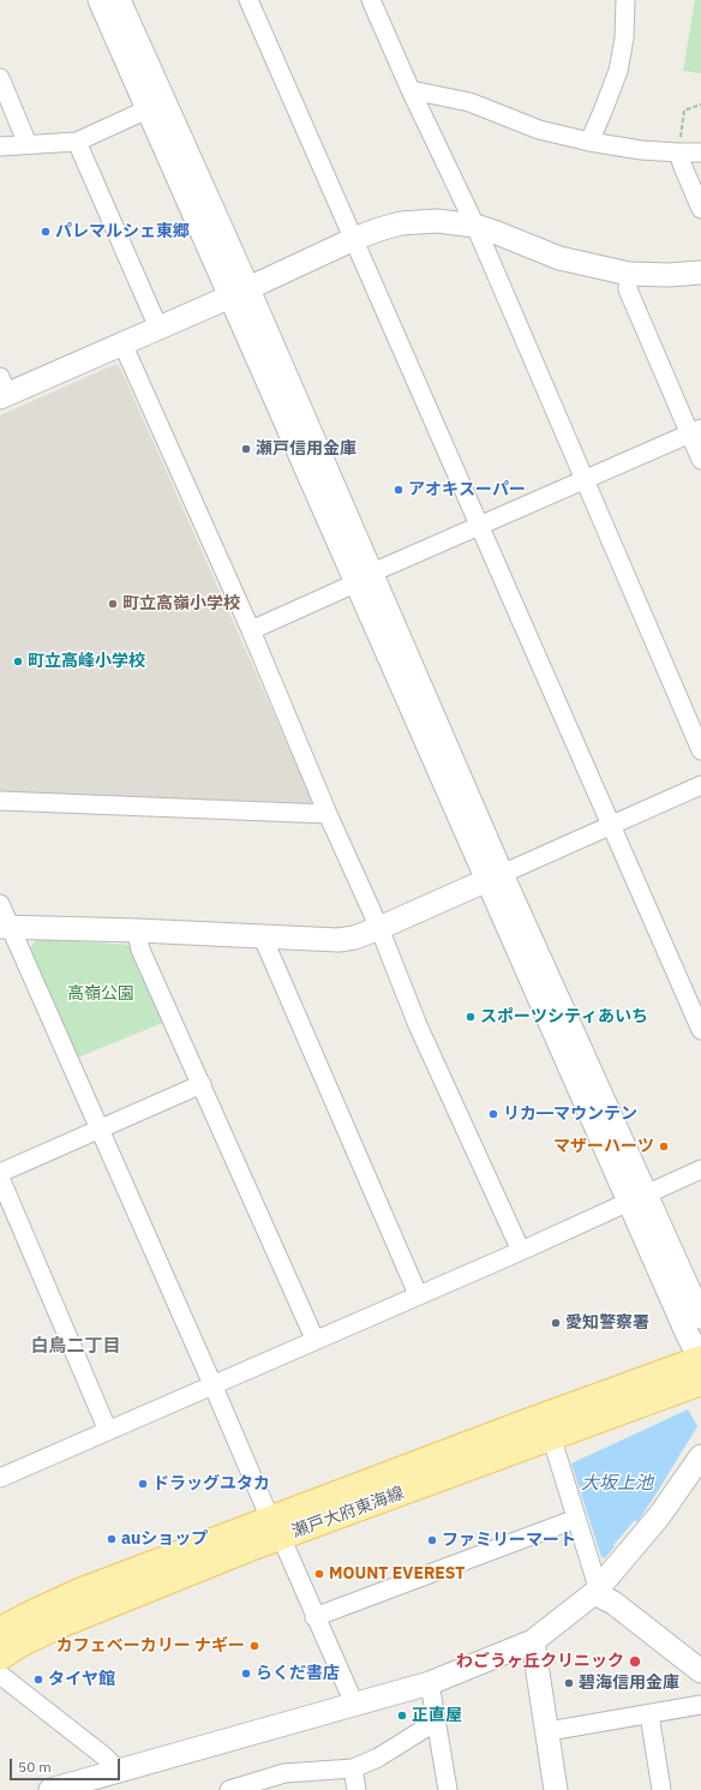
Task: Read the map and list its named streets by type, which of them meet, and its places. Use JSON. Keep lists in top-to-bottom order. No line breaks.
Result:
{"streets":{"main road":["瀬戸大府東海線"]},"districts":["白鳥二丁目"],"water":["大坂上池"],"parks":["高嶺公園"],"places":["パレマルシェ東郷","瀬戸信用金庫","アオキスーパー","町立高嶺小学校","町立高峰小学校","スポーツシティあいち","リカ―マウンテン","マザーハーツ","愛知警察署","ドラッグユタカ","auショップ","ファミリーマート","MOUNT EVEREST","カフェベーカリー ナギー","わごうヶ丘クリニック","らくだ書店","タイヤ館","碧海信用金庫","正直屋"],"scale_bar":"50 m"}
